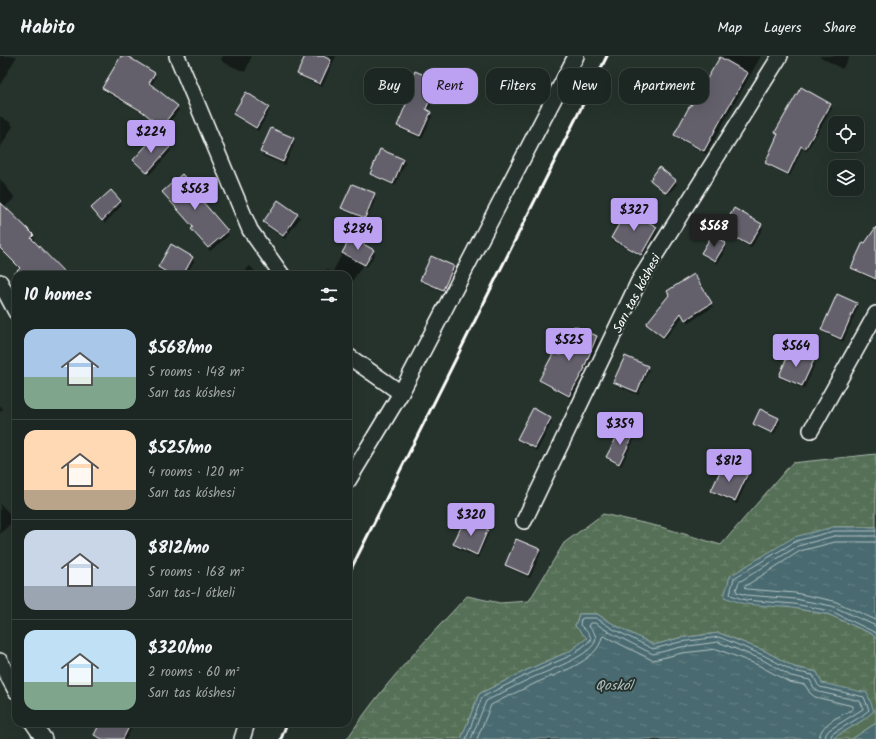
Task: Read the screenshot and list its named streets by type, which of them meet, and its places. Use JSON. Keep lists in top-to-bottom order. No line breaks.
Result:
{"streets":{"street":["Sarı tas kóshesi"]},"water":["Qoskól"],"page":{"header":"Habito","nav":["Map","Layers","Share"],"chip":["Buy","Rent","Filters","New","Apartment"],"price":["$224","$563","$327","$568","$284","$525","$564","$359","$812","$320"],"heading":"10 homes","list":[{"name":"$568/mo","note":"5 rooms · 148 m² · Sarı tas kóshesi"},{"name":"$525/mo","note":"4 rooms · 120 m² · Sarı tas kóshesi"},{"name":"$812/mo","note":"5 rooms · 168 m² · Sarı tas-1 ótkeli"},{"name":"$320/mo","note":"2 rooms · 60 m² · Sarı tas kóshesi"}]}}
